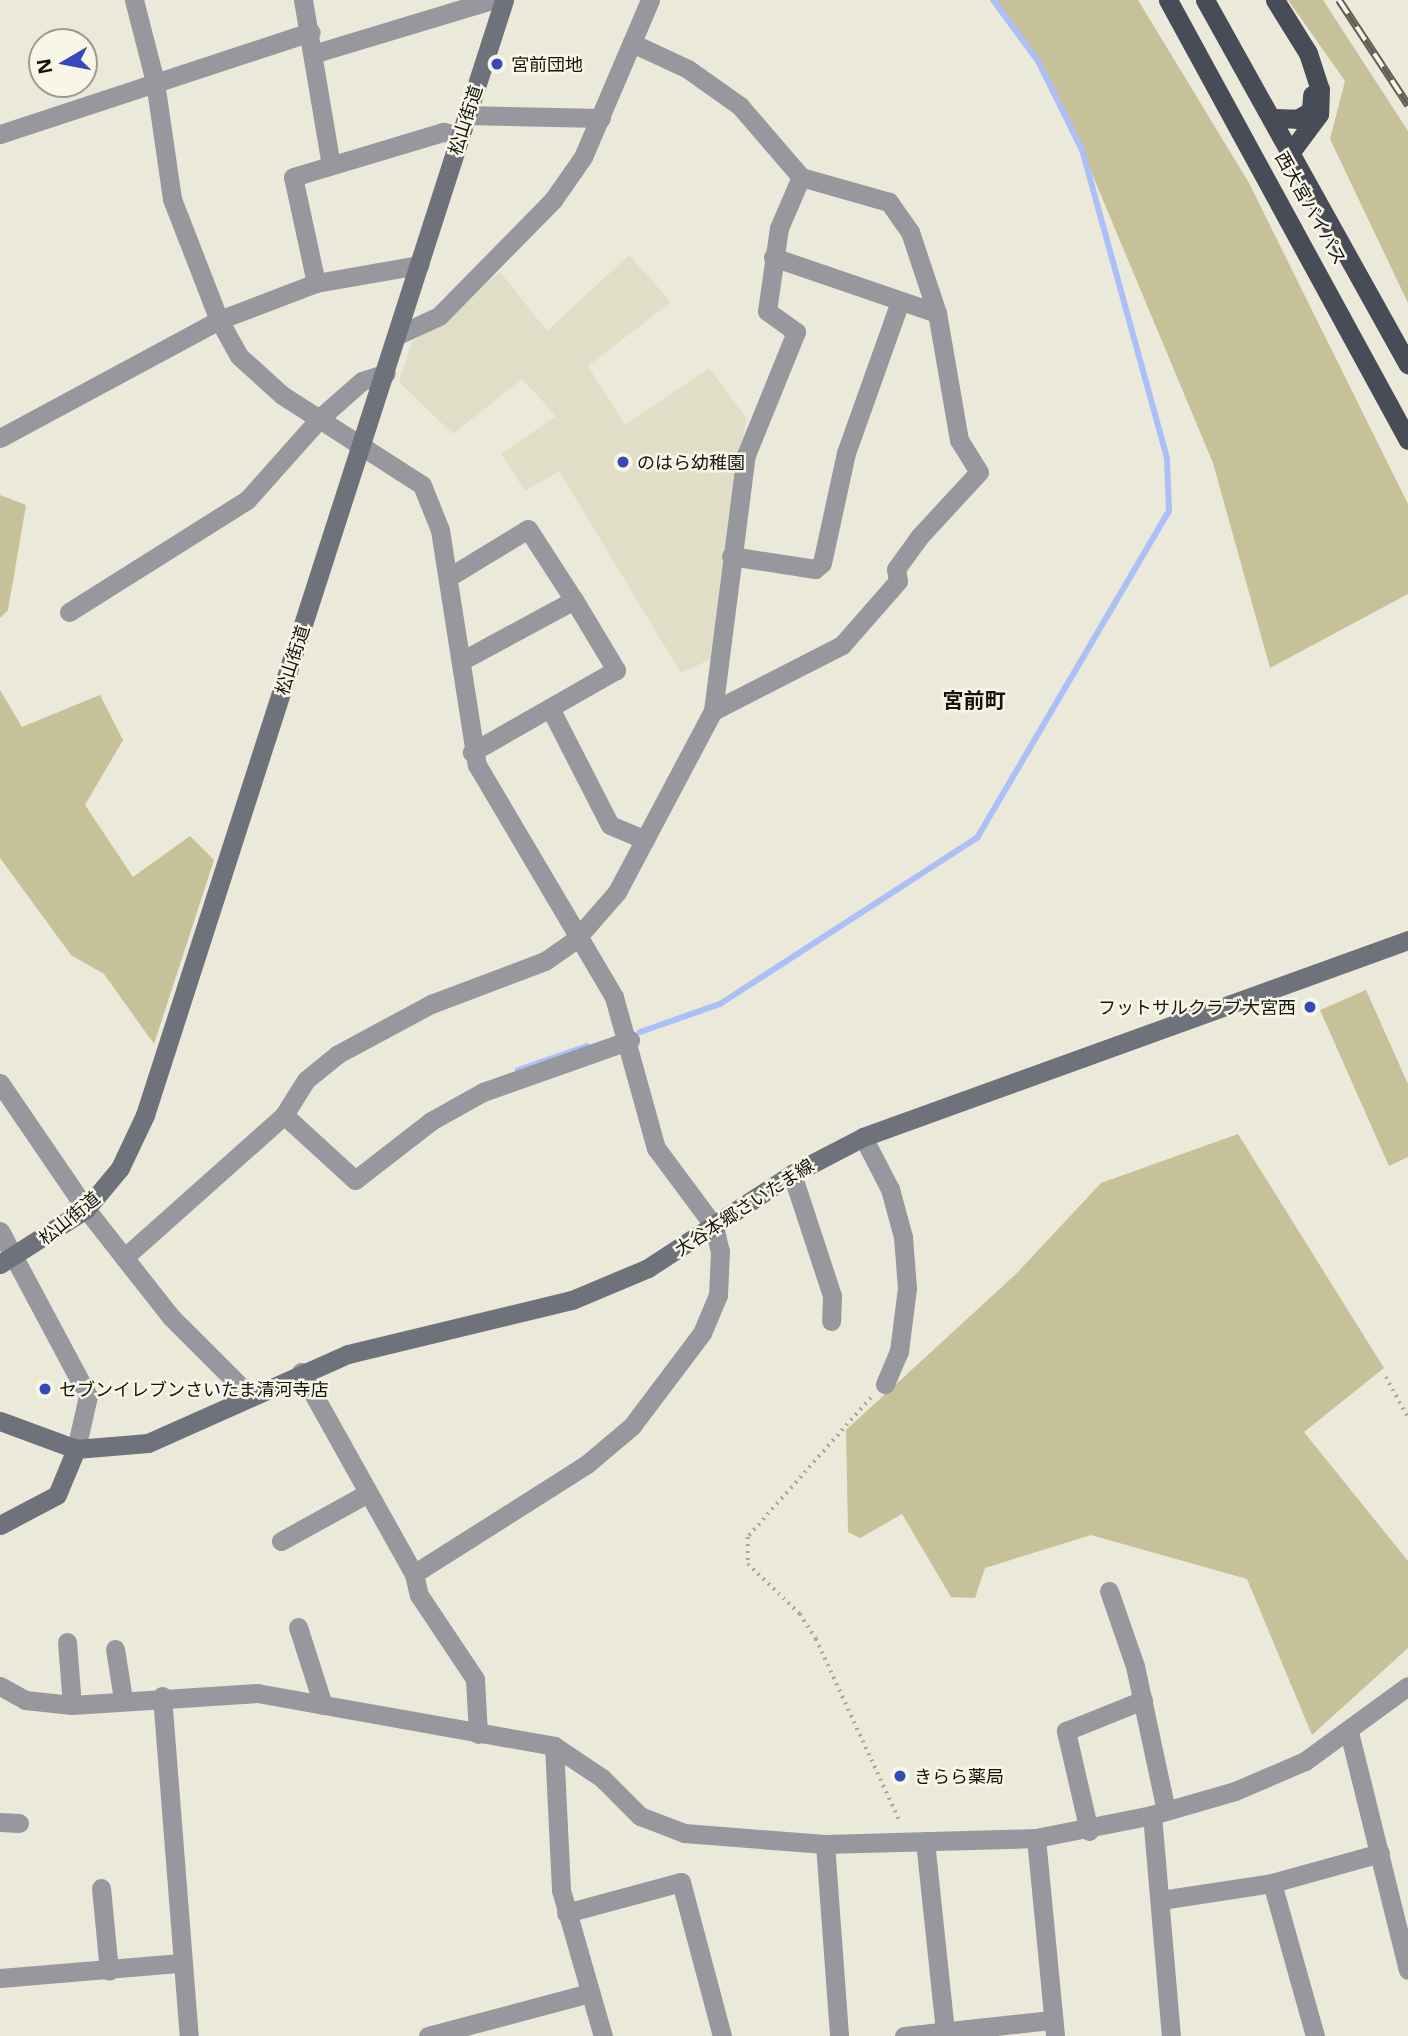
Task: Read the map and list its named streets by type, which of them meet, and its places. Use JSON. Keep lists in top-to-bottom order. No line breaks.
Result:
{"streets":{"highway":["西大宮バイパス"],"main road":["松山街道","大谷本郷さいたま線"]},"districts":["宮前町"],"places":["宮前団地","のはら幼稚園","フットサルクラブ大宮西","セブンイレブンさいたま清河寺店","きらら薬局"],"north":"left"}
